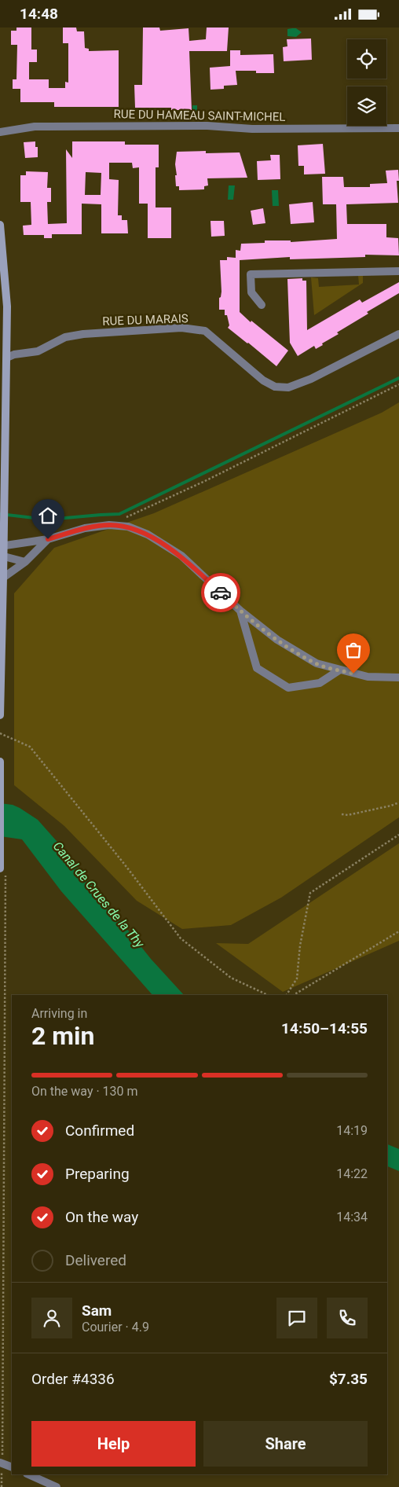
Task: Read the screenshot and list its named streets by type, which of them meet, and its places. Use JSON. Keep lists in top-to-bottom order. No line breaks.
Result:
{"streets":{"street":["RUE DU HAMEAU SAINT-MICHEL","RUE DU MARAIS"]},"water":["Canal de Crues de la Thy"],"page":{"status":"14:48","heading":["2 min","Arriving in","14:50–14:55"],"panel":["Sam","Courier · 4.9","Order #4336","$7.35"],"bar":"On the way · 130 m","list":[["Confirmed","14:19"],["Preparing","14:22"],["On the way","14:34"],"Delivered"],"buttons":["Help","Share"]}}
